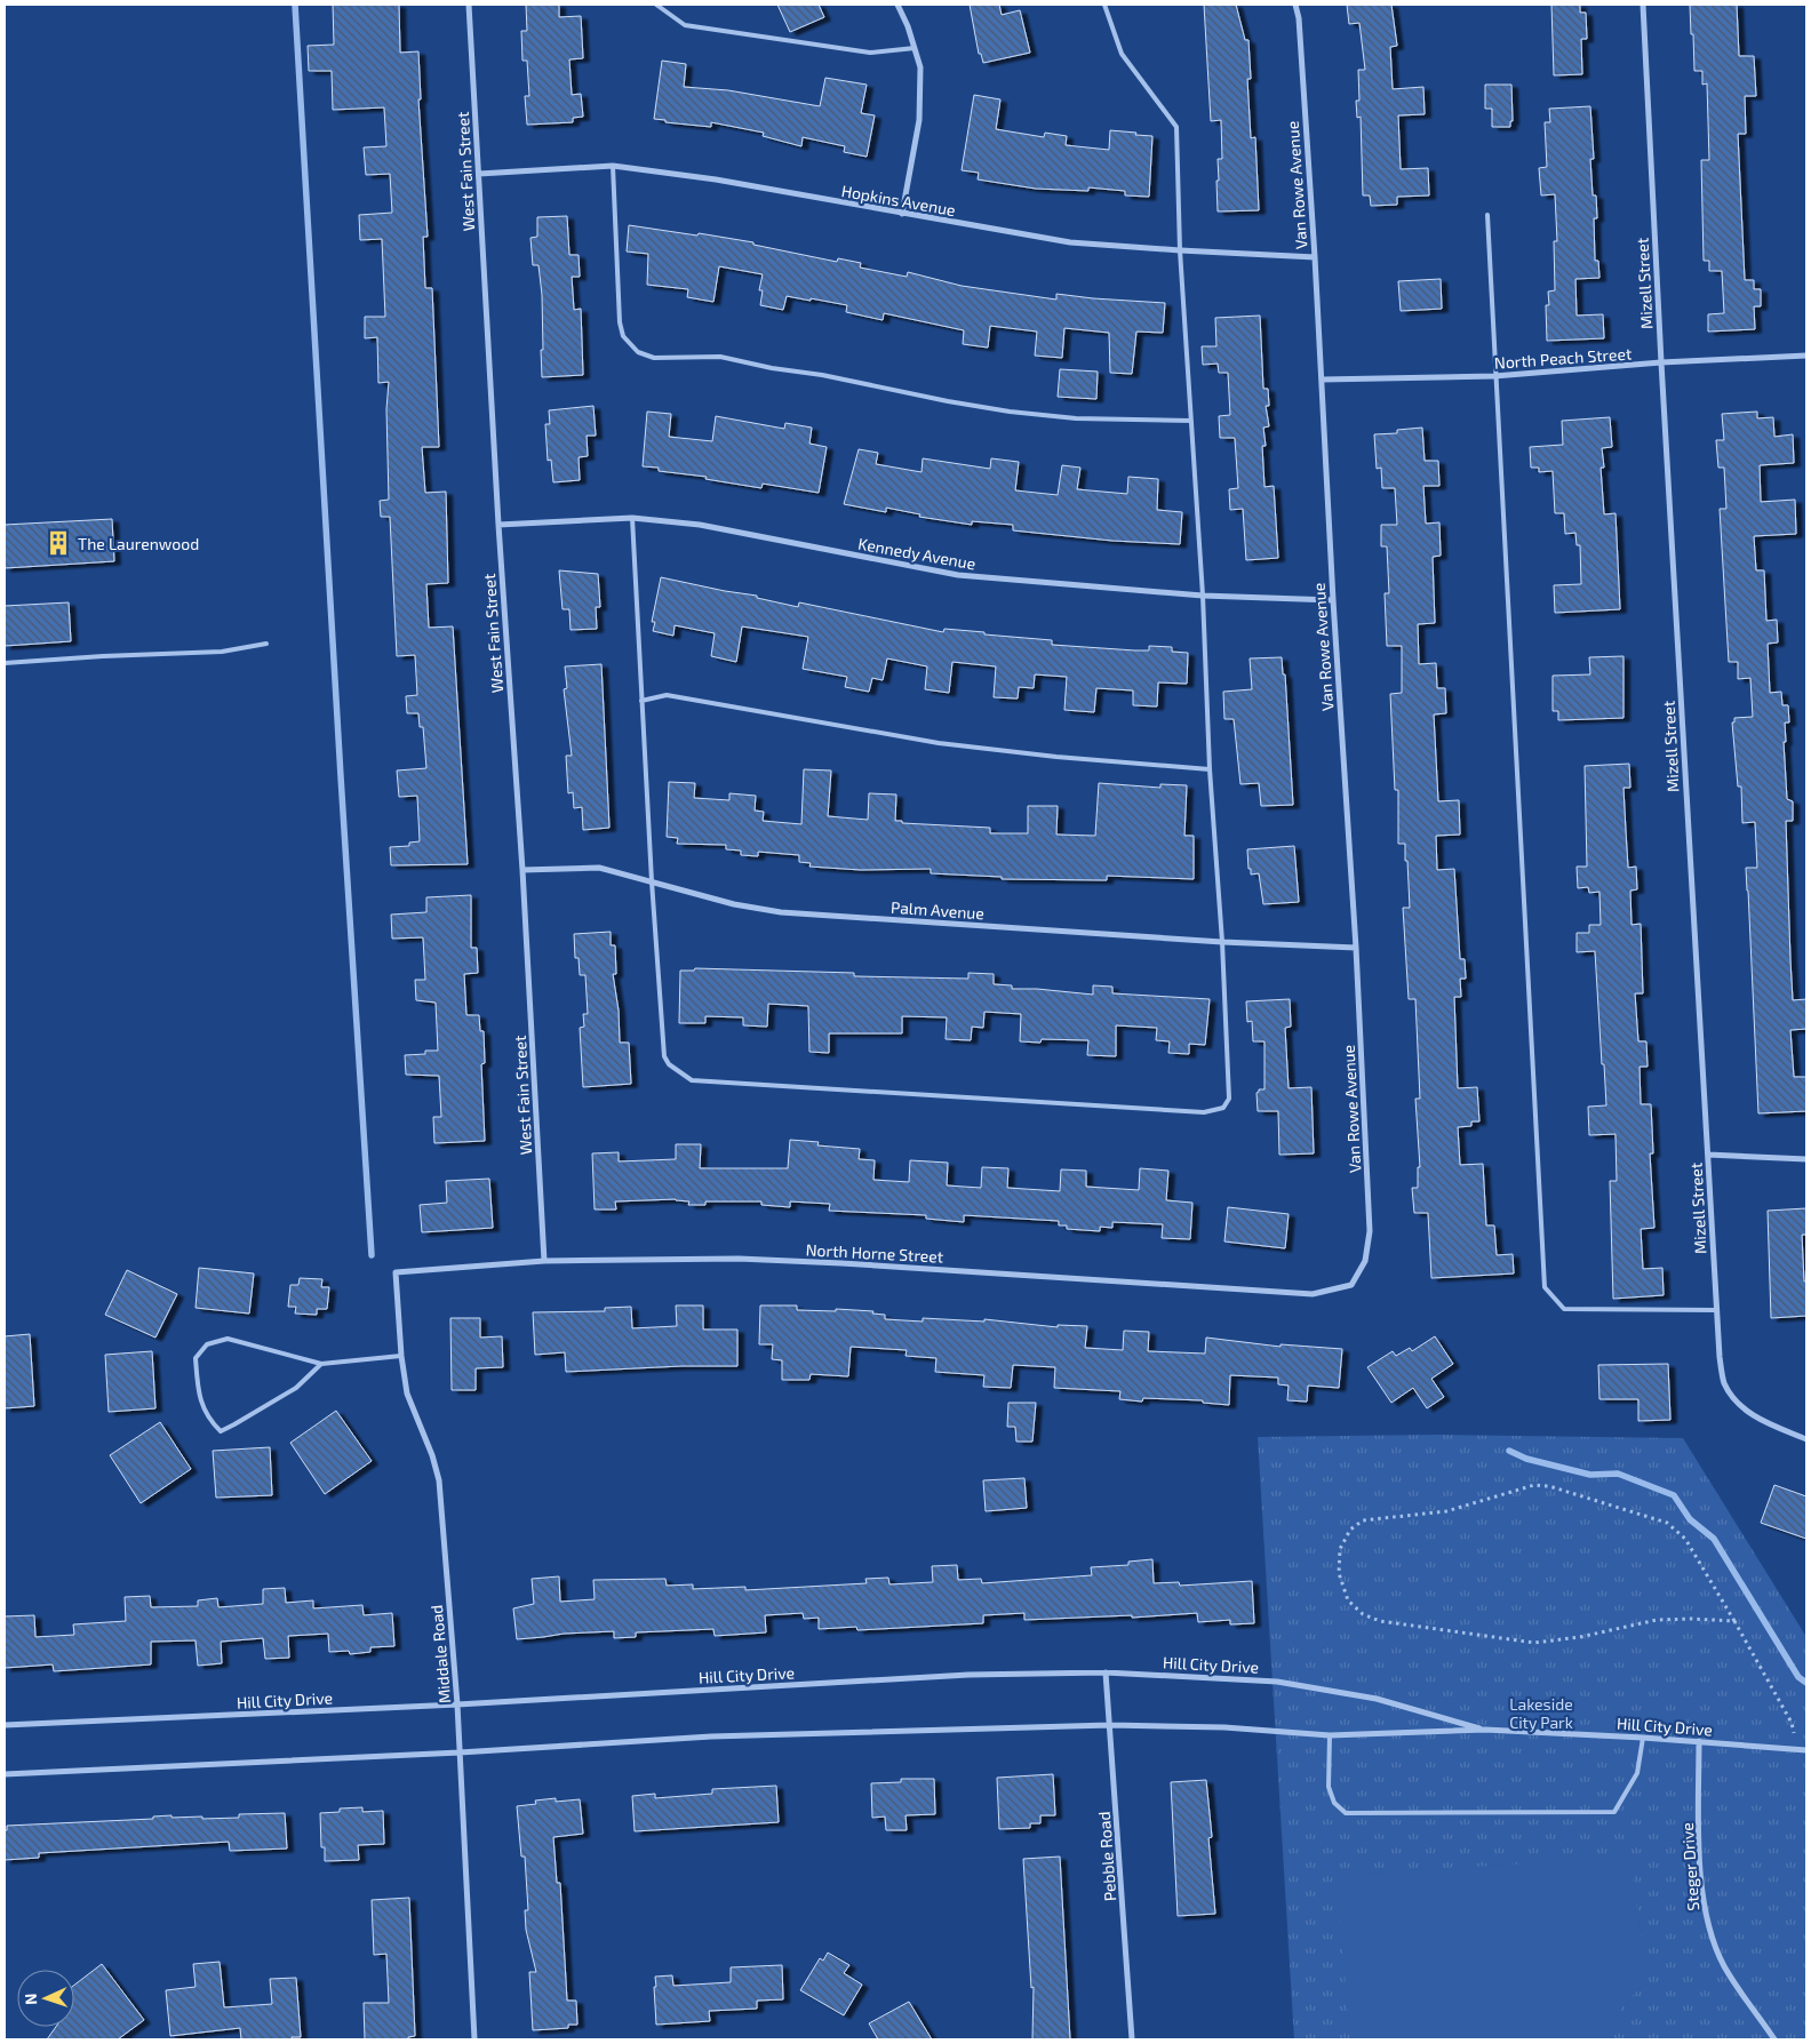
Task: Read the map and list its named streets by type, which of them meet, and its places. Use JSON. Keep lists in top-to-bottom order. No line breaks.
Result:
{"streets":{"street":["West Fain Street","Van Rowe Avenue","Hopkins Avenue","Mizell Street","North Peach Street","Kennedy Avenue","Palm Avenue","North Horne Street","Middale Road","Hill City Drive","Pebble Road","Steger Drive"]},"crossings":[["West Fain Street","Hopkins Avenue"],["West Fain Street","Kennedy Avenue"],["West Fain Street","Palm Avenue"],["West Fain Street","North Horne Street"],["Van Rowe Avenue","Hopkins Avenue"],["Van Rowe Avenue","North Peach Street"],["Van Rowe Avenue","Kennedy Avenue"],["Van Rowe Avenue","Palm Avenue"],["Van Rowe Avenue","North Horne Street"],["Mizell Street","North Peach Street"],["North Horne Street","Middale Road"],["Middale Road","Hill City Drive"],["Hill City Drive","Pebble Road"],["Hill City Drive","Steger Drive"]],"parks":["Lakeside City Park"],"places":{"building":["The Laurenwood"]},"north":"left"}
